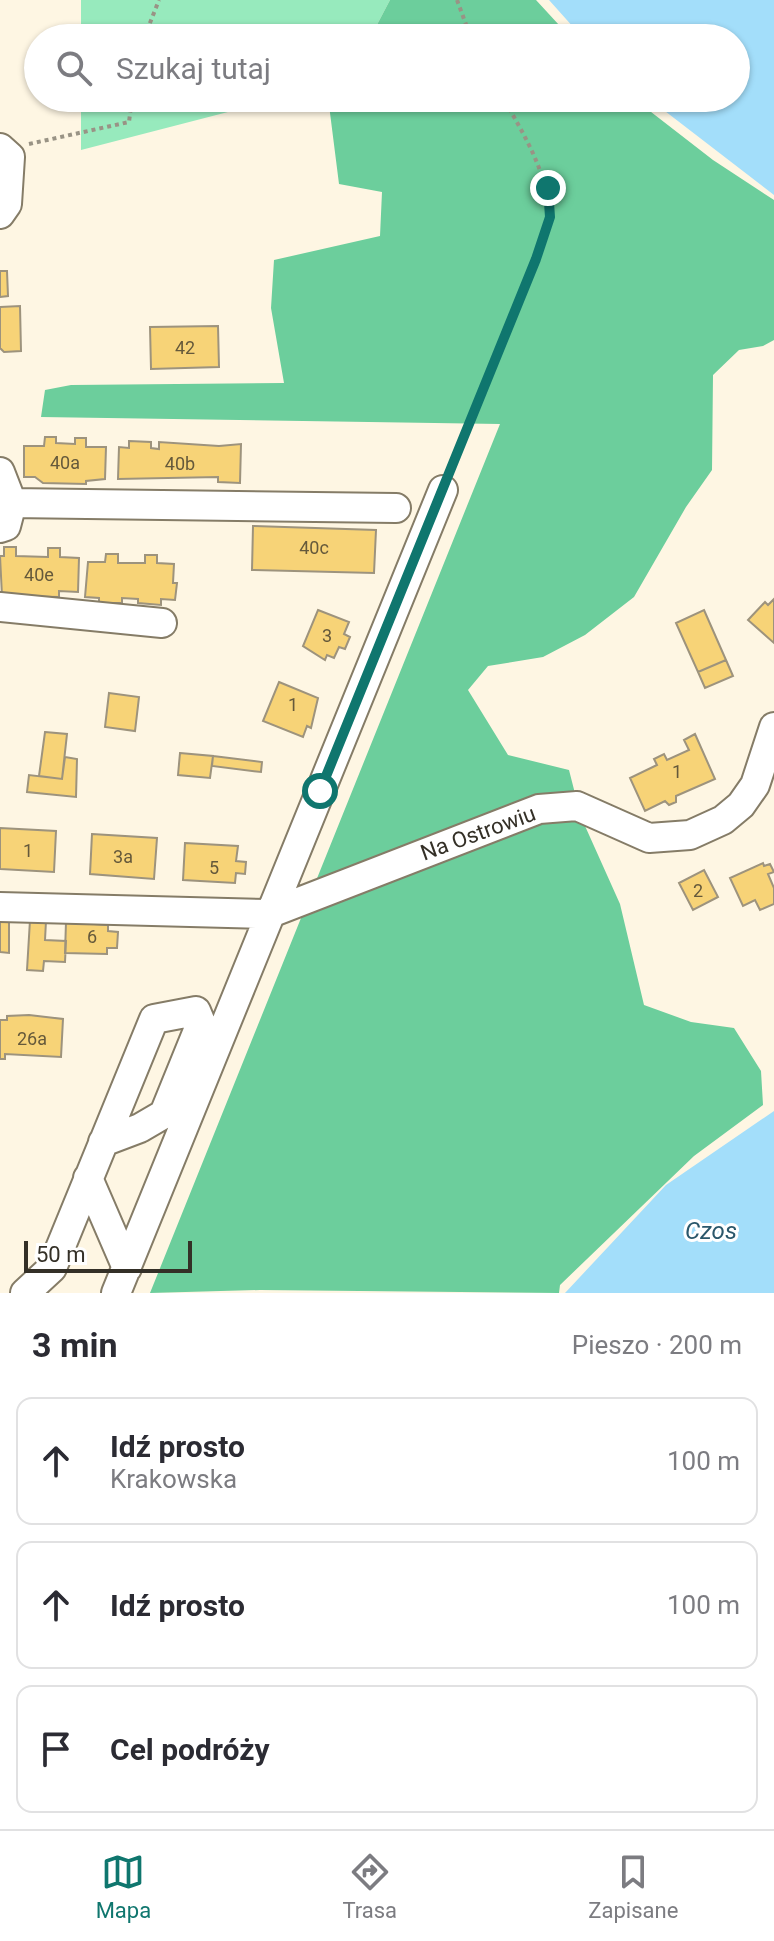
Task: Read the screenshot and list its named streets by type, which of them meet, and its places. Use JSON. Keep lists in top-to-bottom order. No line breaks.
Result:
{"streets":{"street":["Na Ostrowiu"]},"water":["Czos"],"house_numbers":["42","40a","40b","40c","40e","3","1","1","1","3a","5","2","6","26a"],"scale_bar":"50 m","page":{"search":"Szukaj tutaj","scale":"50 m","heading":["3 min","Pieszo · 200 m"],"list":[["Idź prosto","Krakowska","100 m"],["Idź prosto","100 m"],"Cel podróży"],"nav":["Mapa","Trasa","Zapisane"]}}
